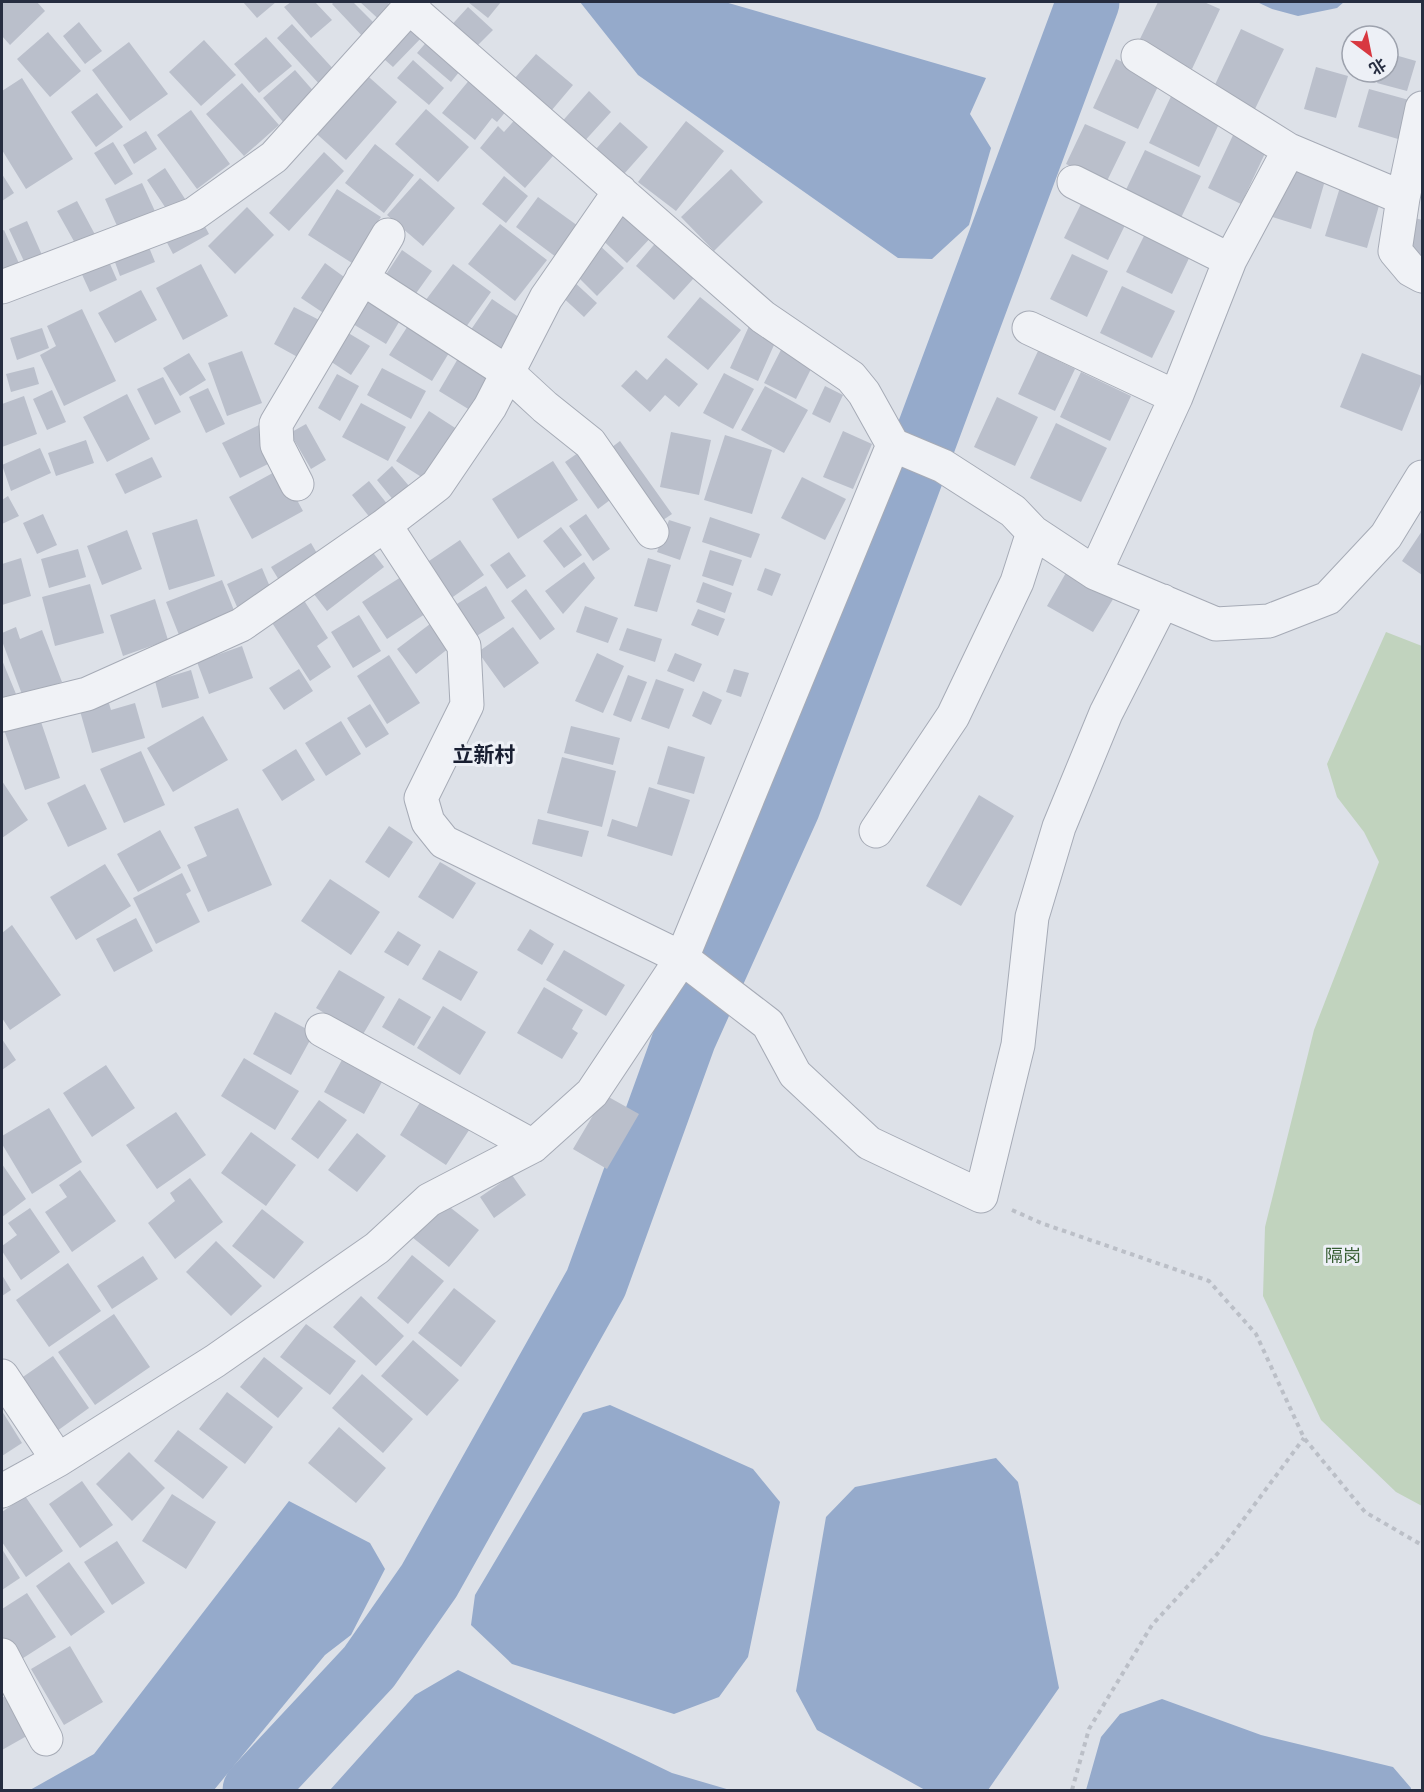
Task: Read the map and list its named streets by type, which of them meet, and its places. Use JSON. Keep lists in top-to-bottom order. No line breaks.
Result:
{"districts":["立新村"],"parks":["隔岗"],"north":"bottom right"}
